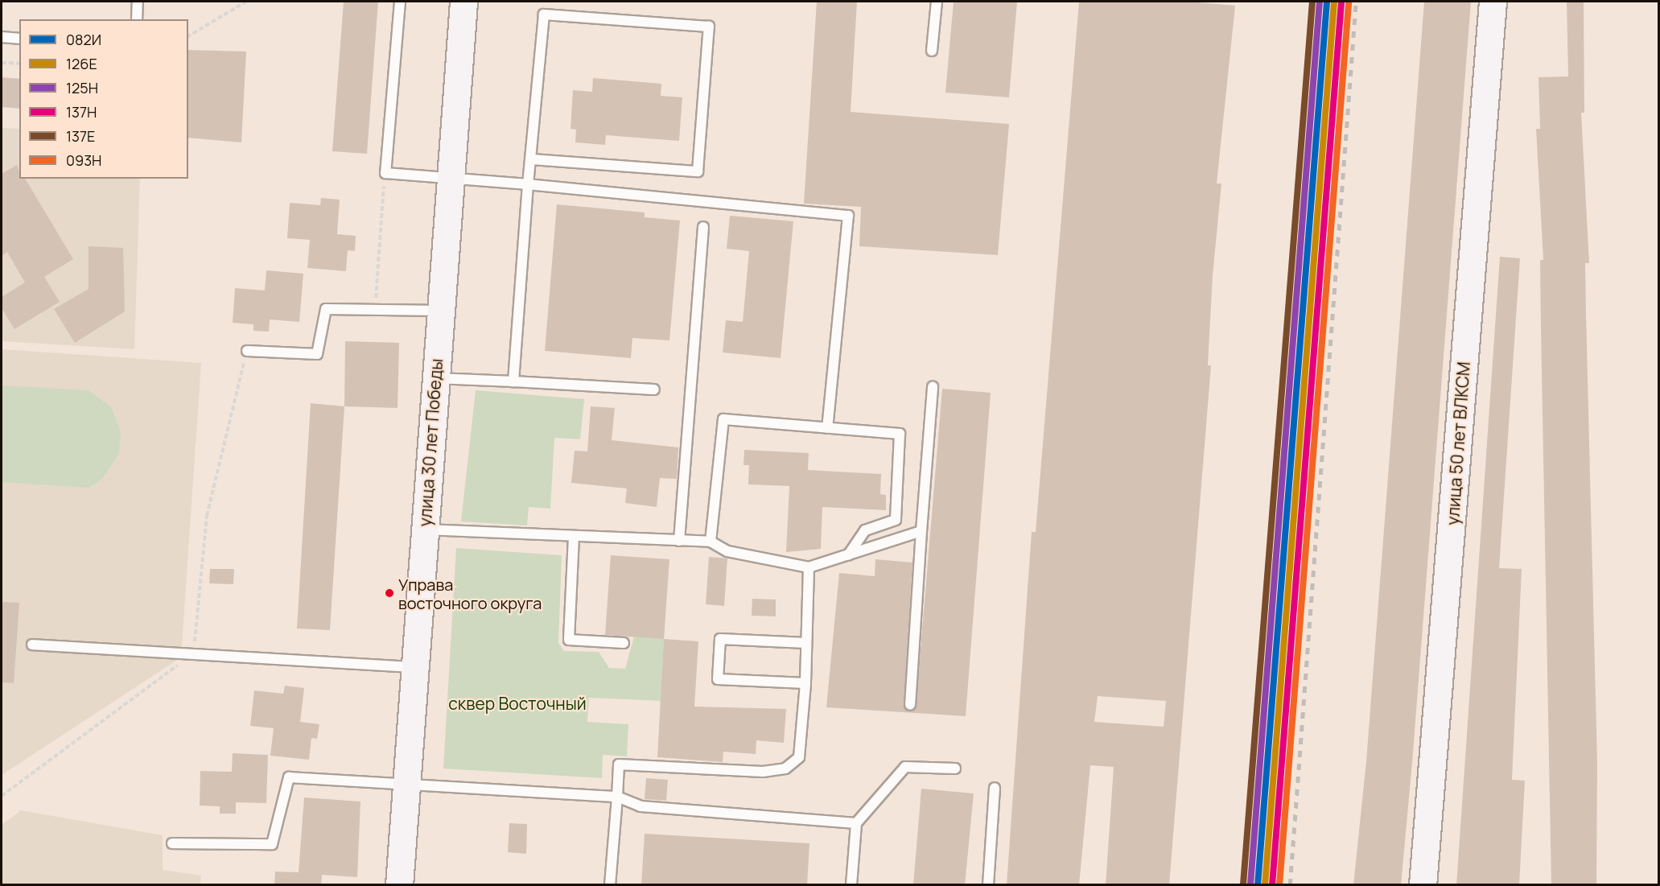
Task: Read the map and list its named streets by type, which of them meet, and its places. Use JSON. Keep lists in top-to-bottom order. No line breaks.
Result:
{"streets":{"street":["улица 30 лет Победы","улица 50 лет ВЛКСМ"]},"parks":["сквер Восточный"],"places":["Управа восточного округа"],"lines":["transit line 082И","transit line 125Н","transit line 137Е","transit line 126Е","transit line 137Н","transit line 093Н"],"legend":["082И","126Е","125Н","137Н","137Е","093Н"]}
